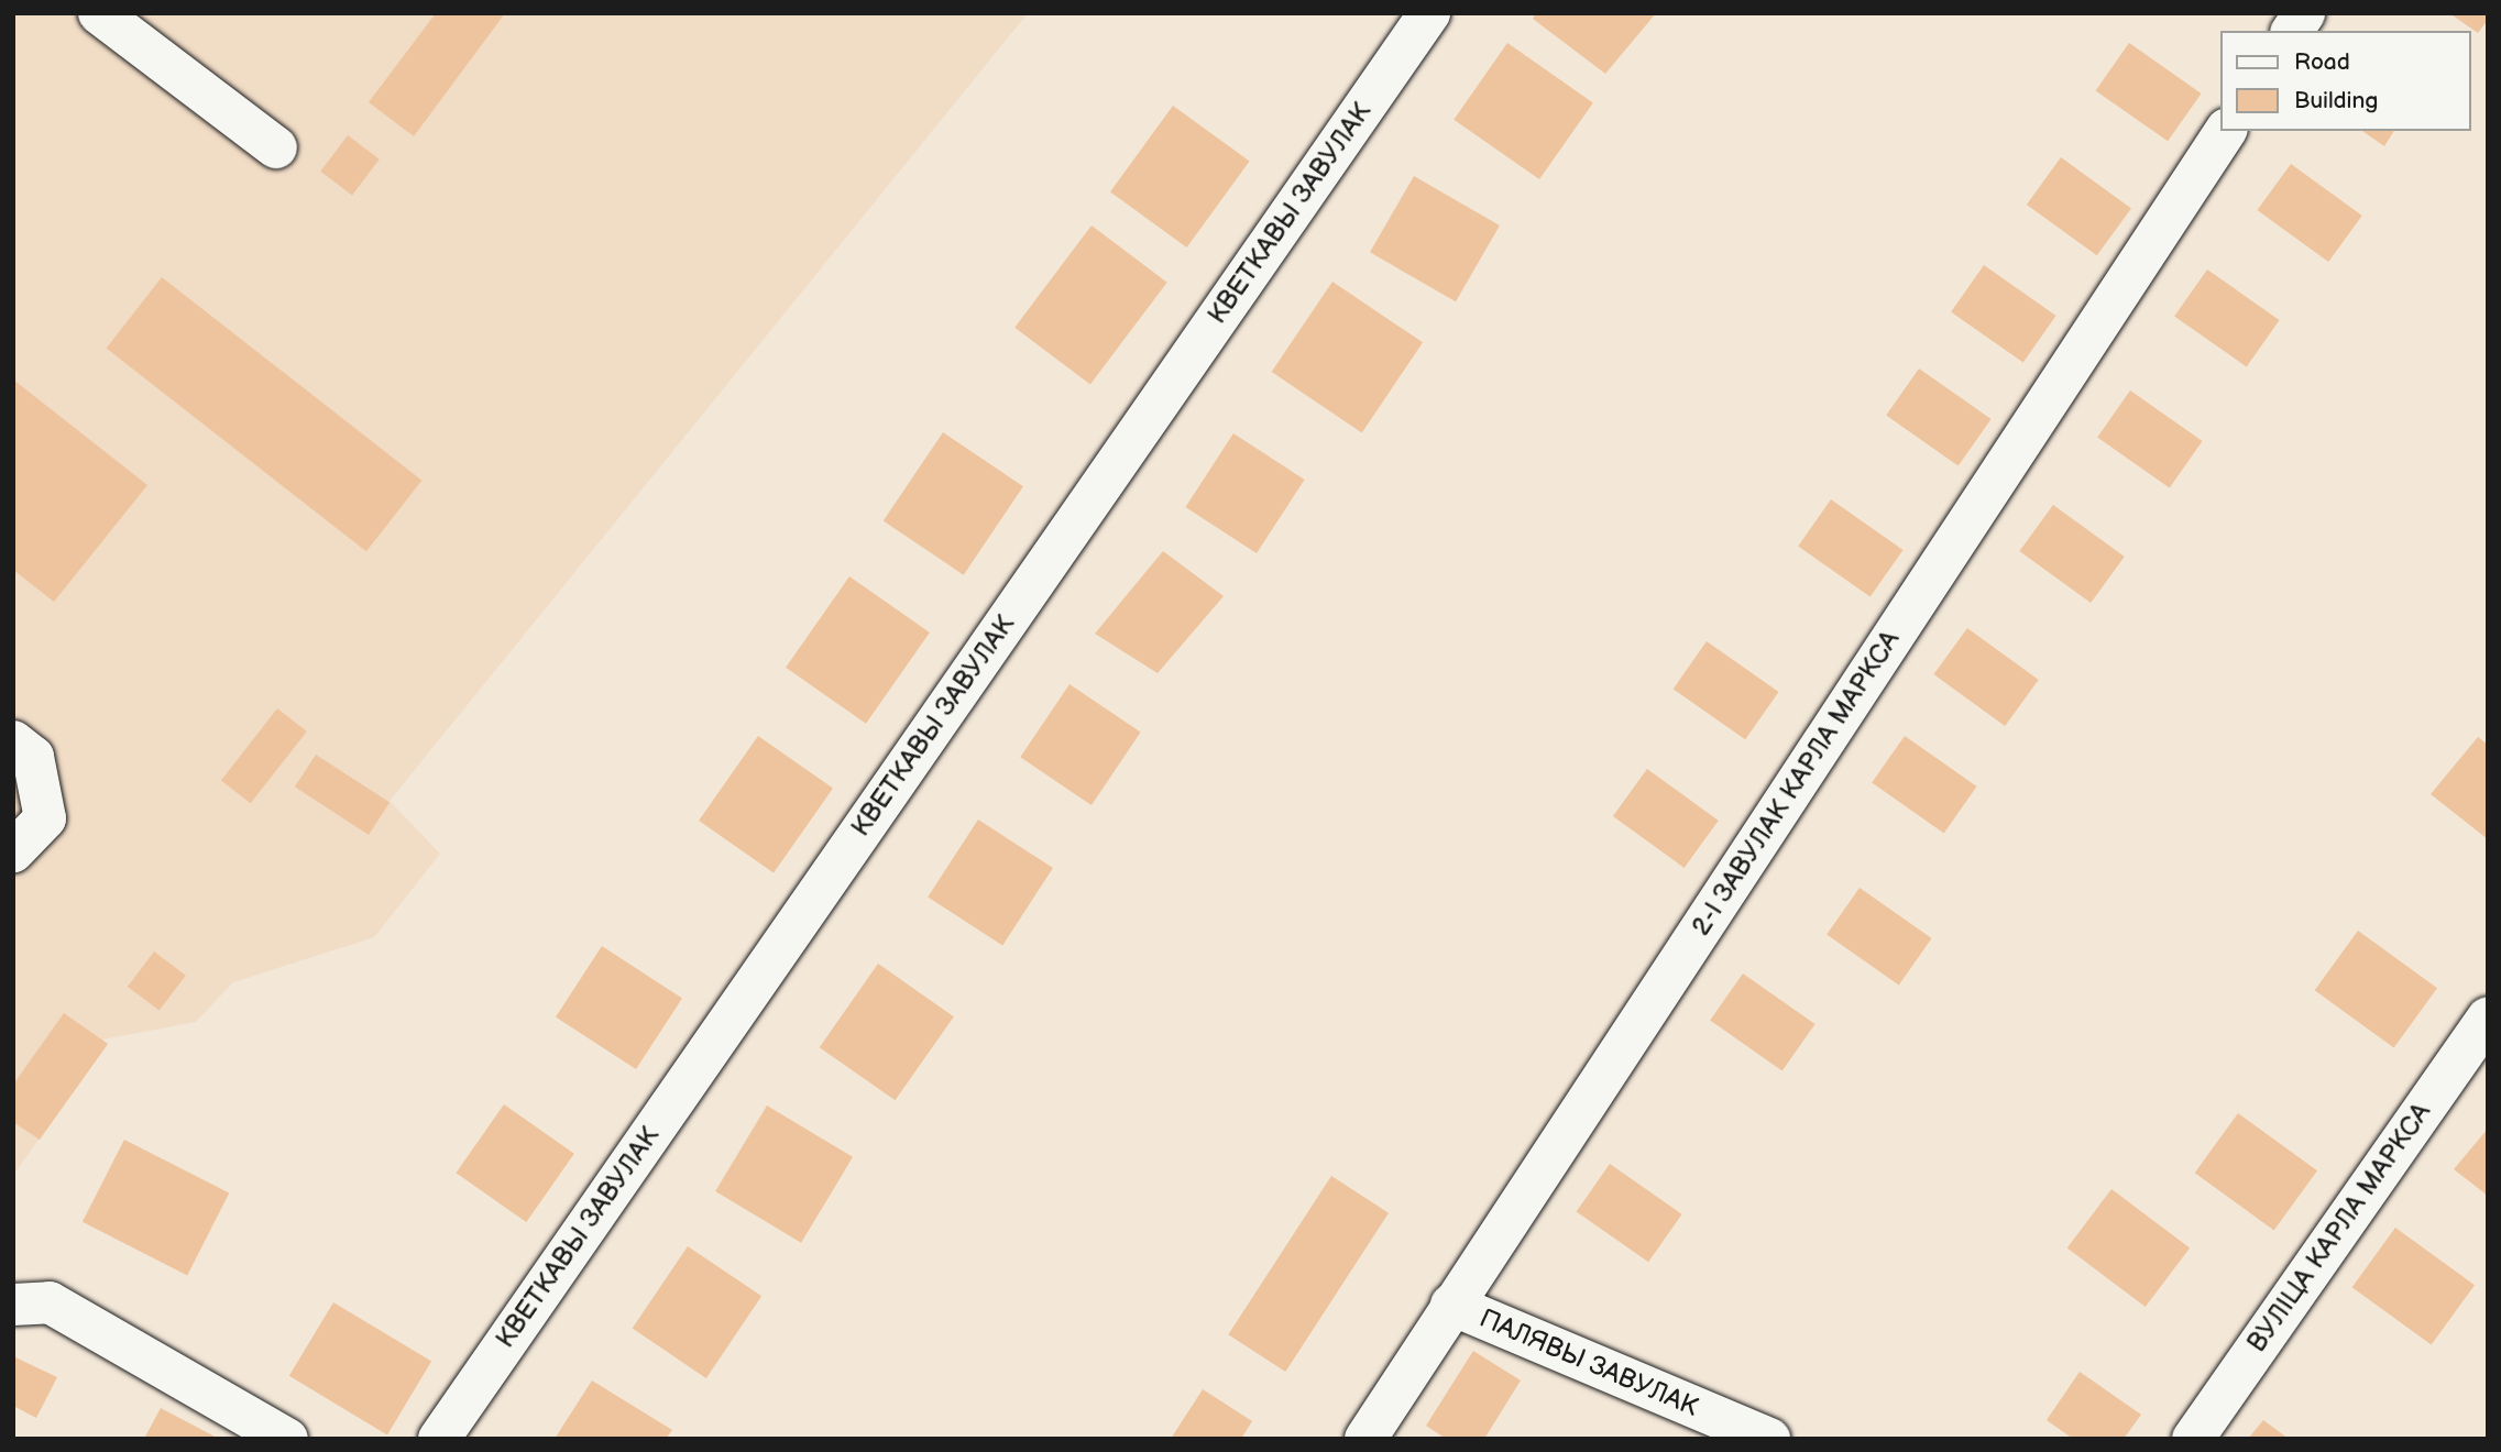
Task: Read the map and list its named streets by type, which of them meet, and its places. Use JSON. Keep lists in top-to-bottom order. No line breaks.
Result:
{"streets":{"street":["КВЕТКАВЫ ЗАВУЛАК","2-І ЗАВУЛАК КАРЛА МАРКСА","ВУЛІЦА КАРЛА МАРКСА","ПАЛЯВЫ ЗАВУЛАК"]},"crossings":[["2-І ЗАВУЛАК КАРЛА МАРКСА","ПАЛЯВЫ ЗАВУЛАК"]],"legend":["Road","Building"]}
